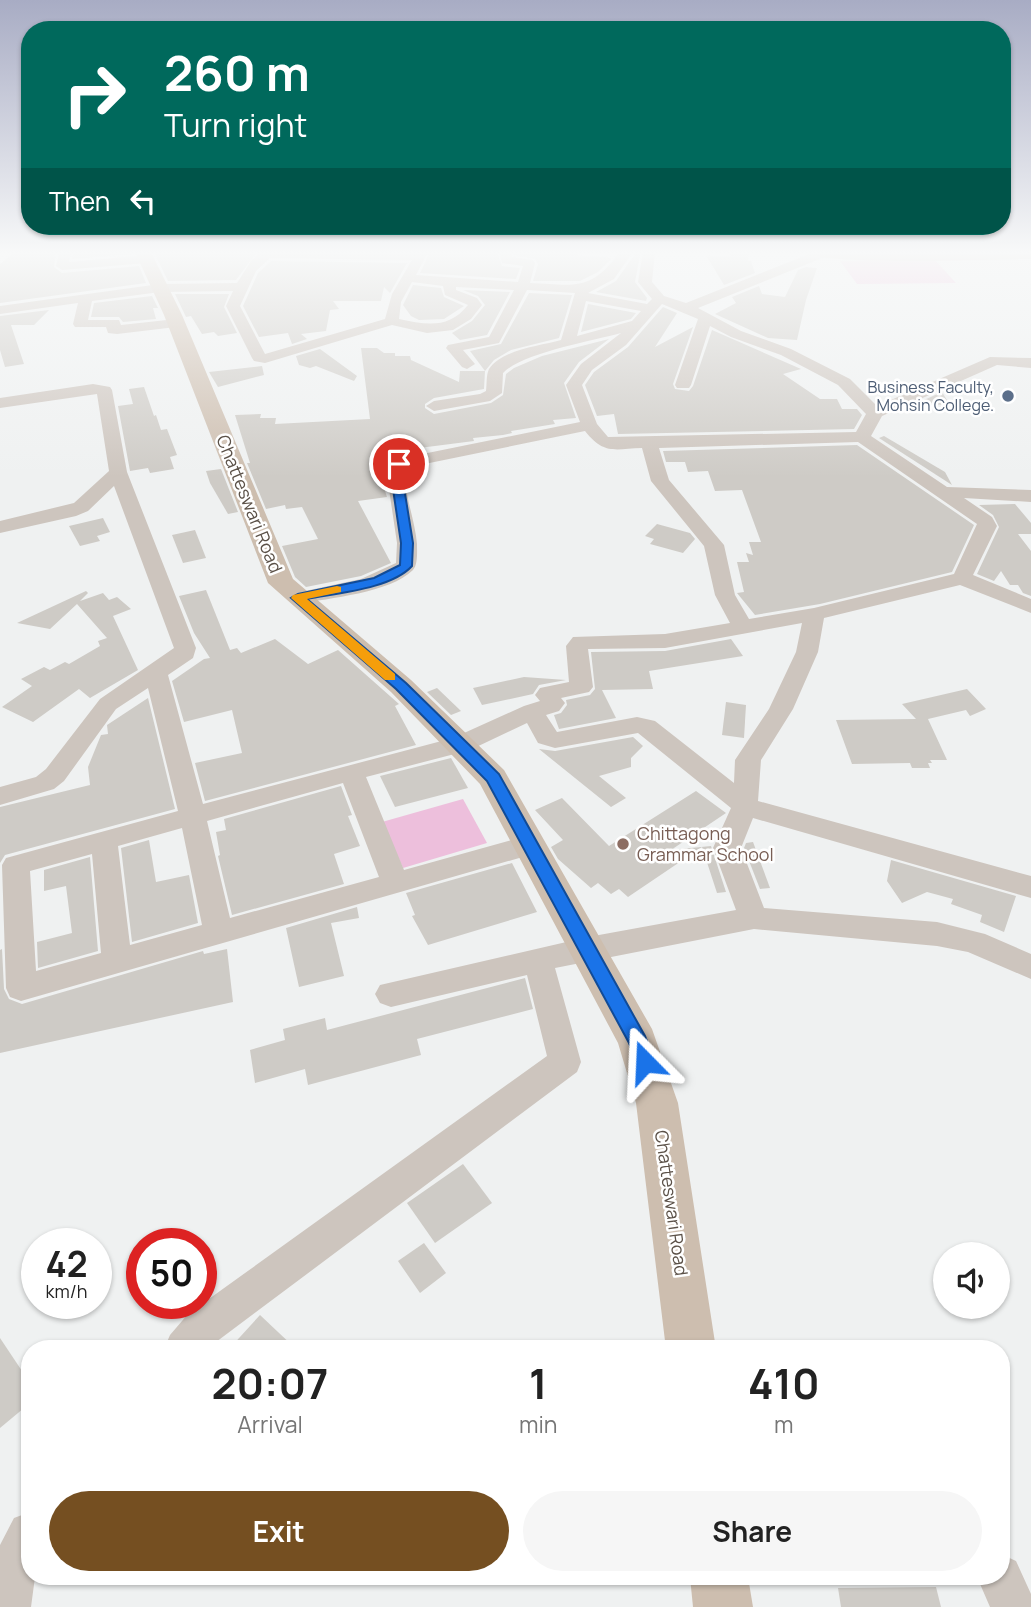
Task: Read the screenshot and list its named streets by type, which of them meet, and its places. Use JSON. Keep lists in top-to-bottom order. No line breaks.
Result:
{"streets":{"main road":["Chatteswari Road"]},"places":["Business Faculty, Mohsin College.","Chittagong Grammar School"],"page":{"turn":["260 m","Turn right"],"then":"Then","speed":"42 km/h","limit":"50","eta":["20:07","Arrival","1","min","410","m"],"buttons":["Exit","Share"]}}
